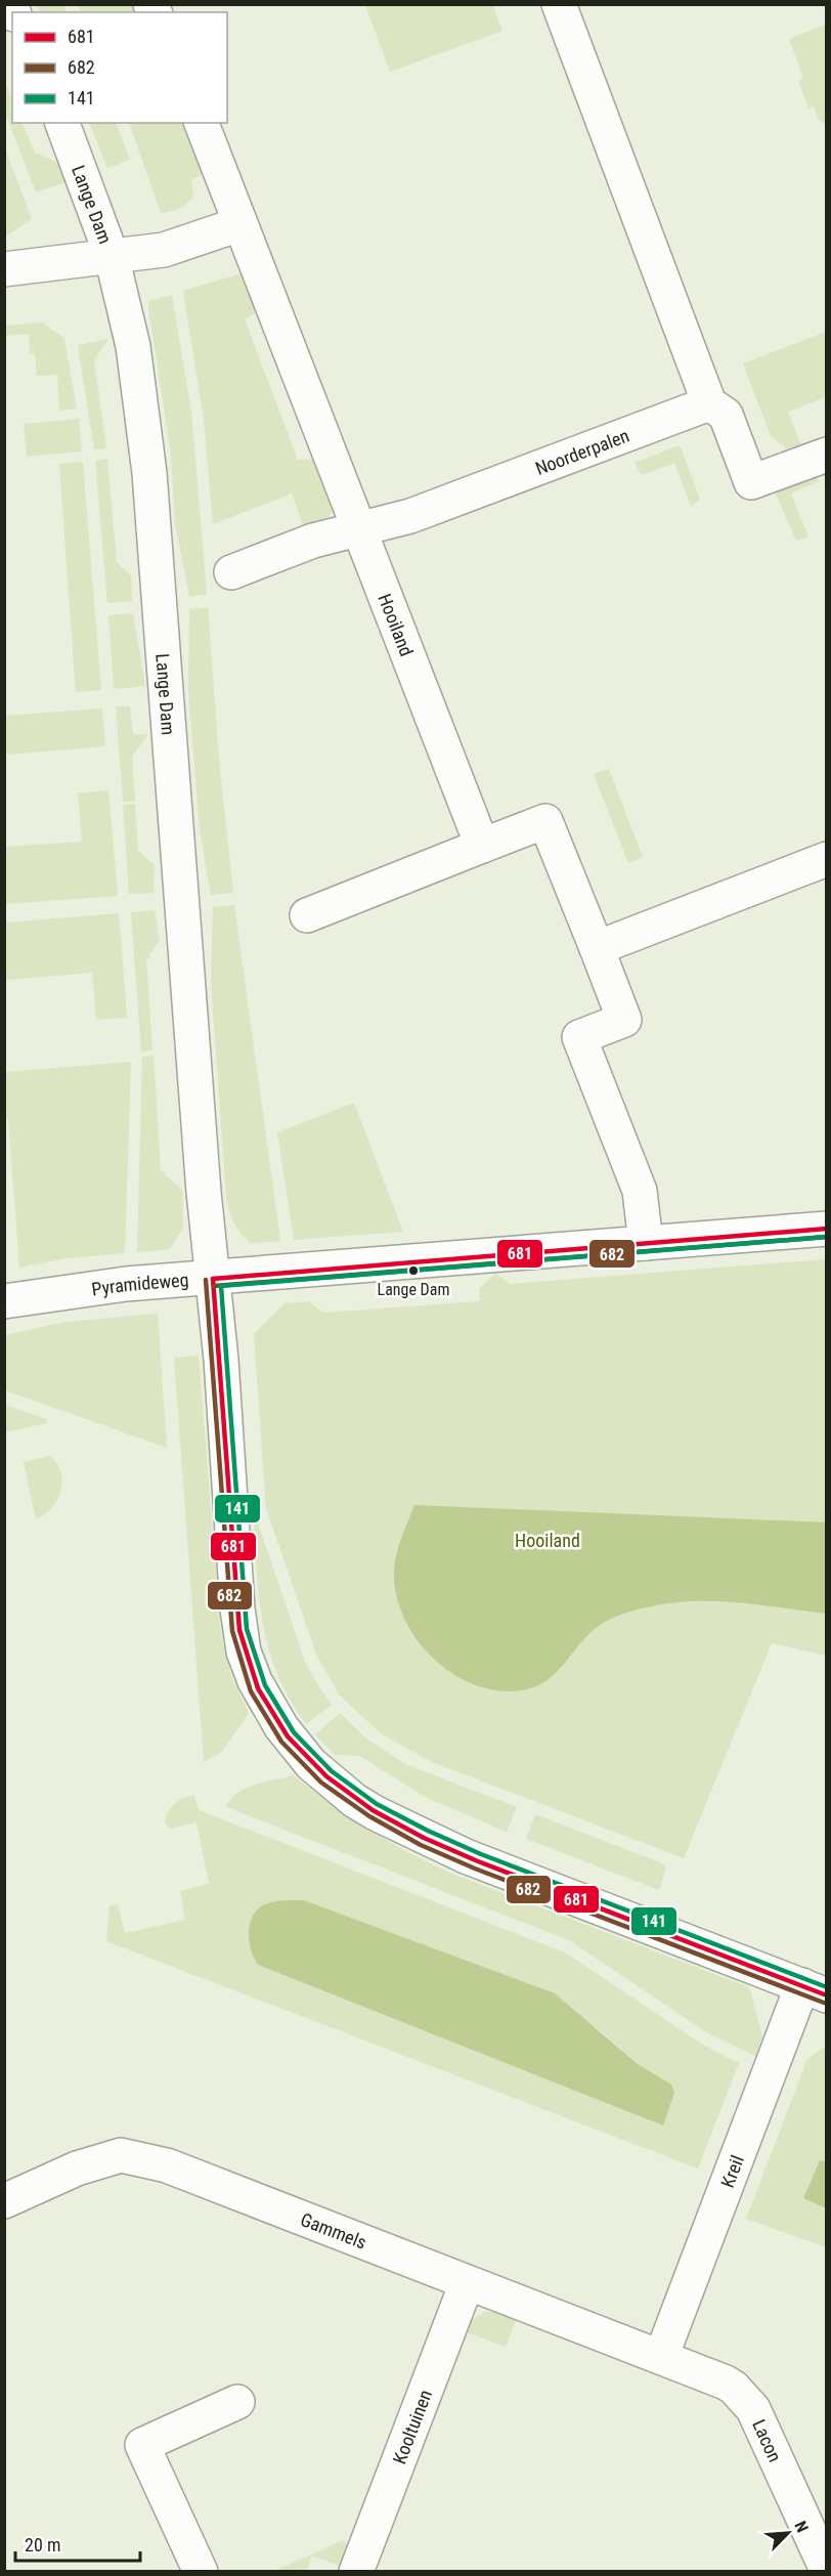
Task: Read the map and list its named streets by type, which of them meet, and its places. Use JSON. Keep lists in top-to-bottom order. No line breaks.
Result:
{"streets":{"street":["Lange Dam","Noorderpalen","Hooiland","Pyramideweg","Kreil","Gammels","Kooltuinen","Lacon"]},"crossings":[["Lange Dam","Pyramideweg"],["Lange Dam","Kreil"],["Noorderpalen","Hooiland"],["Kreil","Gammels"],["Kreil","Lacon"],["Gammels","Kooltuinen"],["Gammels","Lacon"]],"parks":["Hooiland"],"places":["Lange Dam"],"lines":["transit line 681","transit line 682","transit line 141"],"legend":["681","682","141"],"scale_bar":"20 m","north":"top right"}
